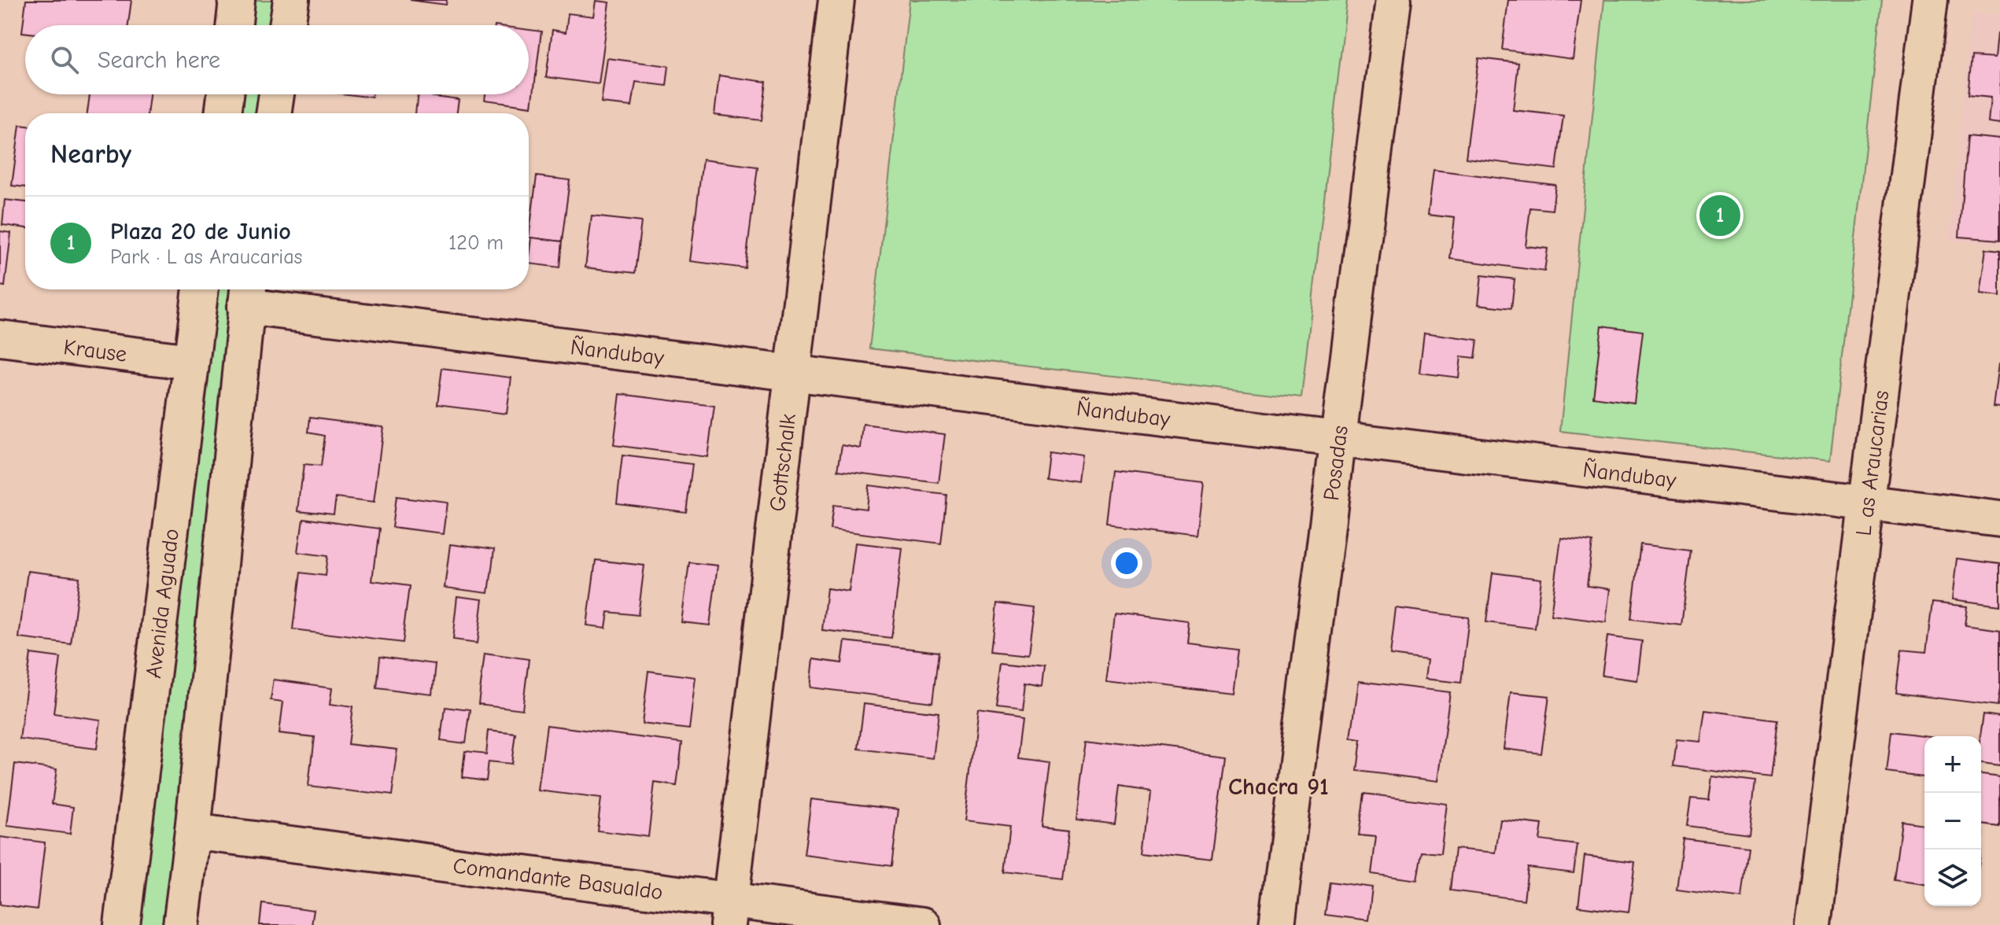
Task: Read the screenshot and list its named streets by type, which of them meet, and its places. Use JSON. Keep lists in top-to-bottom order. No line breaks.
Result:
{"streets":{"street":["Krause","Ñandubay","Gottschalk","Posadas","L as Araucarias","Avenida Aguado","Comandante Basualdo"]},"crossings":[["Krause","Avenida Aguado"],["Ñandubay","Gottschalk"],["Ñandubay","Posadas"],["Ñandubay","L as Araucarias"],["Gottschalk","Comandante Basualdo"]],"districts":["Chacra 91"],"page":{"search":"Search here","heading":"Nearby","pins":"1","list":[{"mark":"1","name":"Plaza 20 de Junio","note":"Park · L as Araucarias","value":"120 m"}],"map_buttons":["+","−"]}}
